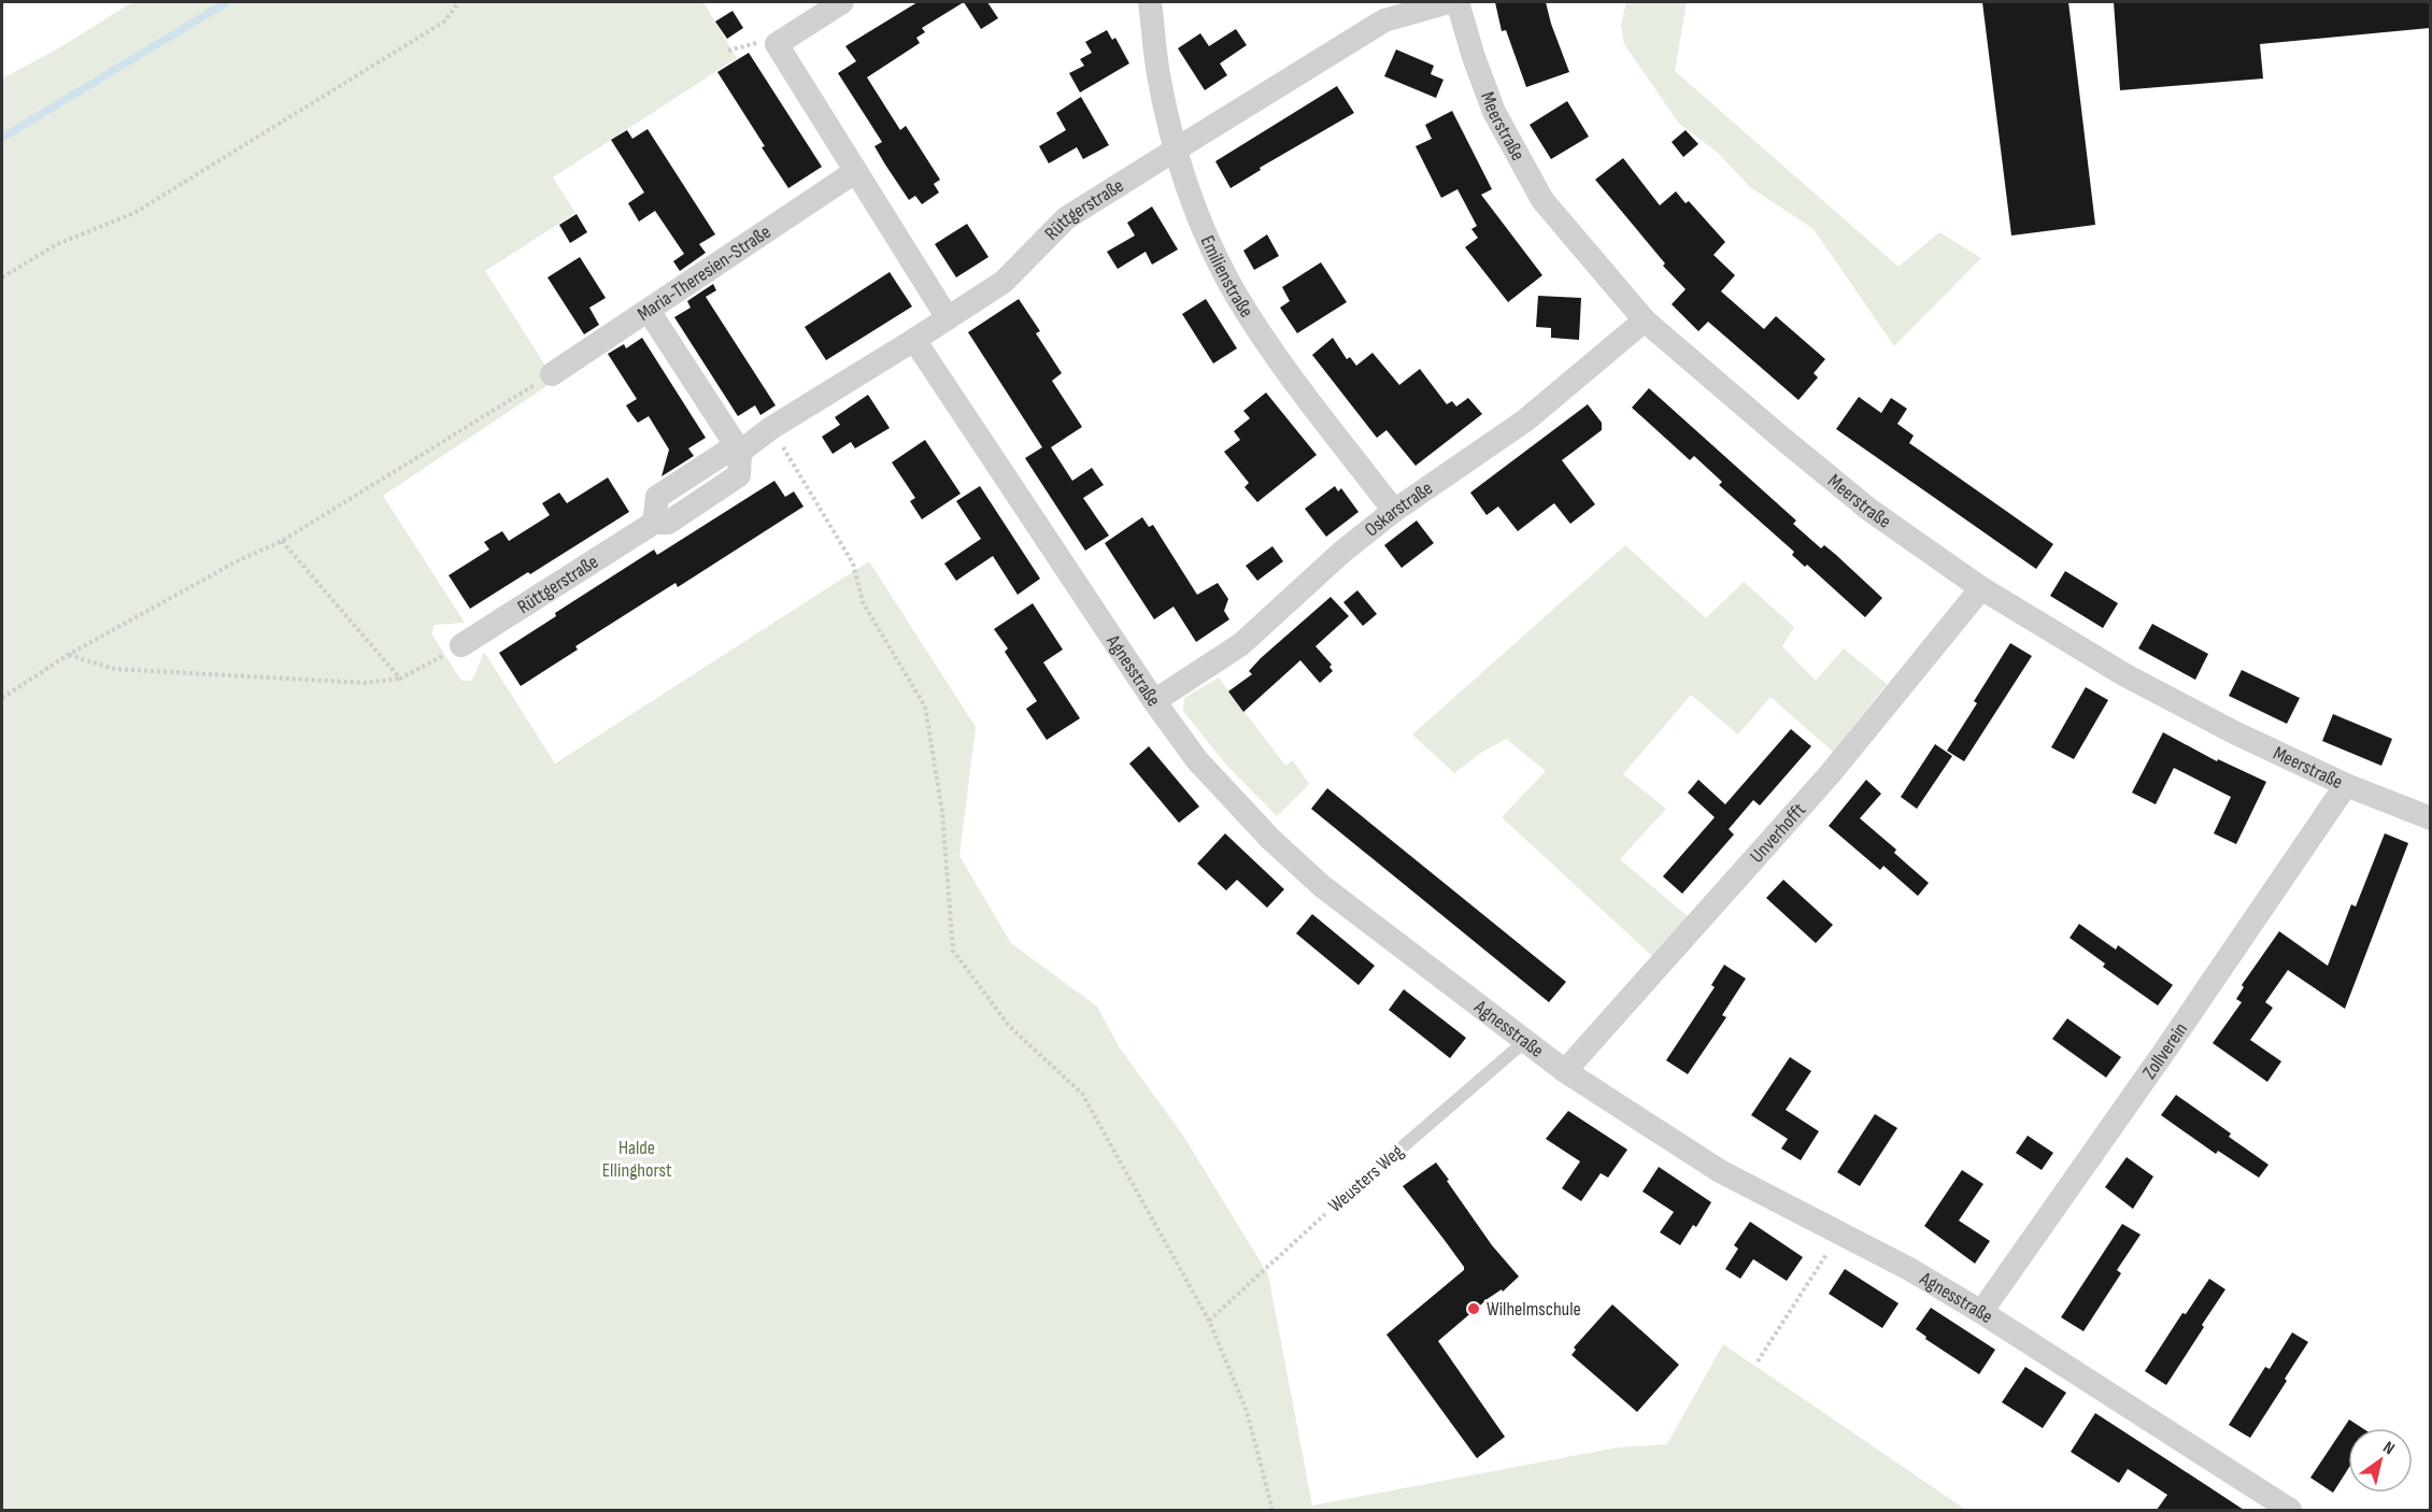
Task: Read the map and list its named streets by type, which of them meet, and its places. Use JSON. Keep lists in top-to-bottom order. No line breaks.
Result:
{"streets":{"street":["Meerstraße","Rüttgerstraße","Maria-Theresien-Straße","Emilienstraße","Oskarstraße","Agnesstraße","Unverhofft","Zollverein"],"lane":["Weusters Weg"]},"crossings":[["Meerstraße","Oskarstraße"],["Meerstraße","Unverhofft"],["Meerstraße","Zollverein"],["Rüttgerstraße","Emilienstraße"],["Rüttgerstraße","Agnesstraße"],["Emilienstraße","Oskarstraße"],["Oskarstraße","Agnesstraße"],["Agnesstraße","Unverhofft"],["Agnesstraße","Zollverein"],["Agnesstraße","Weusters Weg"]],"parks":["Halde Ellinghorst"],"places":["Wilhelmschule"],"north":"top right"}
